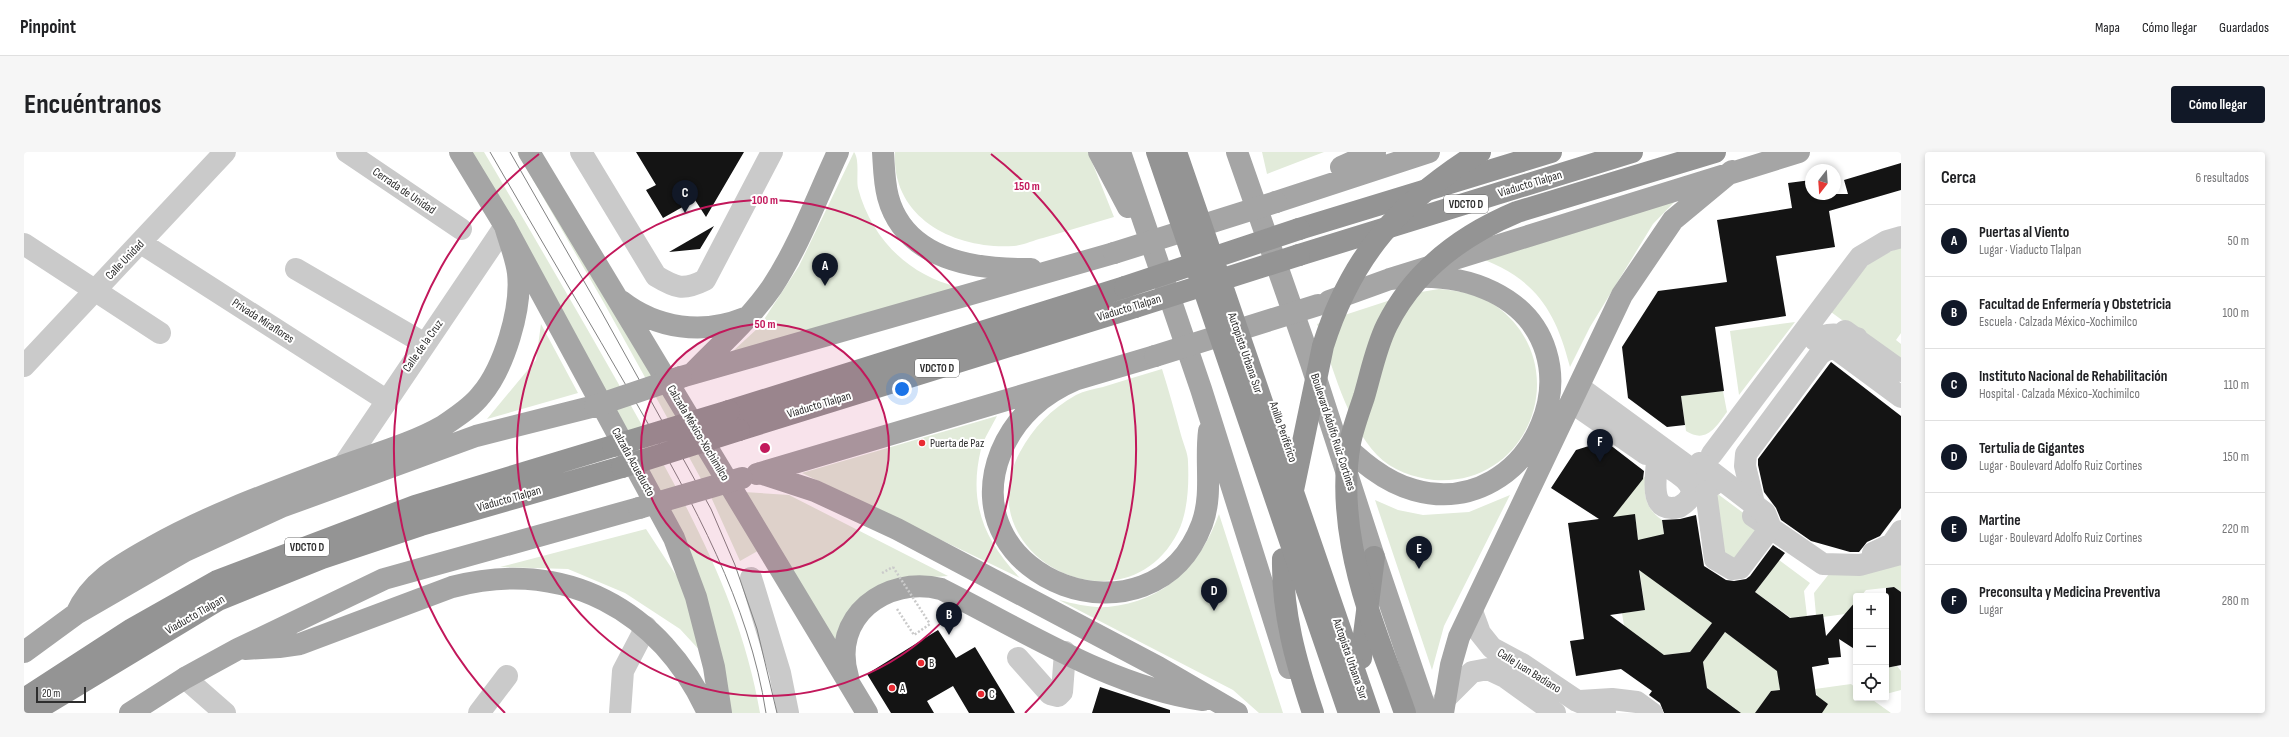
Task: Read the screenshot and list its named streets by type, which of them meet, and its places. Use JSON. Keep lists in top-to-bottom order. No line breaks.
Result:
{"streets":{"highway":["Viaducto Tlalpan","VDCTO D","Autopista Urbana Sur","Anillo Periférico"],"main road":["Boulevard Adolfo Ruiz Cortines","Calzada México-Xochimilco","Calzada Acueducto"],"street":["Cerrada de Unidad","Calle Unidad","Privada Miraflores","Calle de la Cruz","Calle Juan Badiano"]},"crossings":[["Calle Unidad","Privada Miraflores"],["Privada Miraflores","Calle de la Cruz"],["Calle de la Cruz","Calzada Acueducto"],["Boulevard Adolfo Ruiz Cortines","Calle Juan Badiano"]],"places":["Puerta de Paz","B","A","C"],"scale_bar":"20 m","north":"bottom","page":{"header":"Pinpoint","nav":["Mapa","Cómo llegar","Guardados"],"buttons":"Cómo llegar","title":"Encuéntranos","heading":["Cerca","6 resultados"],"pins":["C","A","F","E","D","B"],"list":[{"mark":"A","name":"Puertas al Viento","note":"Lugar · Viaducto Tlalpan","value":"50 m"},{"mark":"B","name":"Facultad de Enfermería y Obstetricia","note":"Escuela · Calzada México-Xochimilco","value":"100 m"},{"mark":"C","name":"Instituto Nacional de Rehabilitación","note":"Hospital · Calzada México-Xochimilco","value":"110 m"},{"mark":"D","name":"Tertulia de Gigantes","note":"Lugar · Boulevard Adolfo Ruiz Cortines","value":"150 m"},{"mark":"E","name":"Martine","note":"Lugar · Boulevard Adolfo Ruiz Cortines","value":"220 m"},{"mark":"F","name":"Preconsulta y Medicina Preventiva","note":"Lugar","value":"280 m"}],"map_buttons":["+","−"],"scale":"20 m"},"rings":["150 m","100 m","50 m"]}
